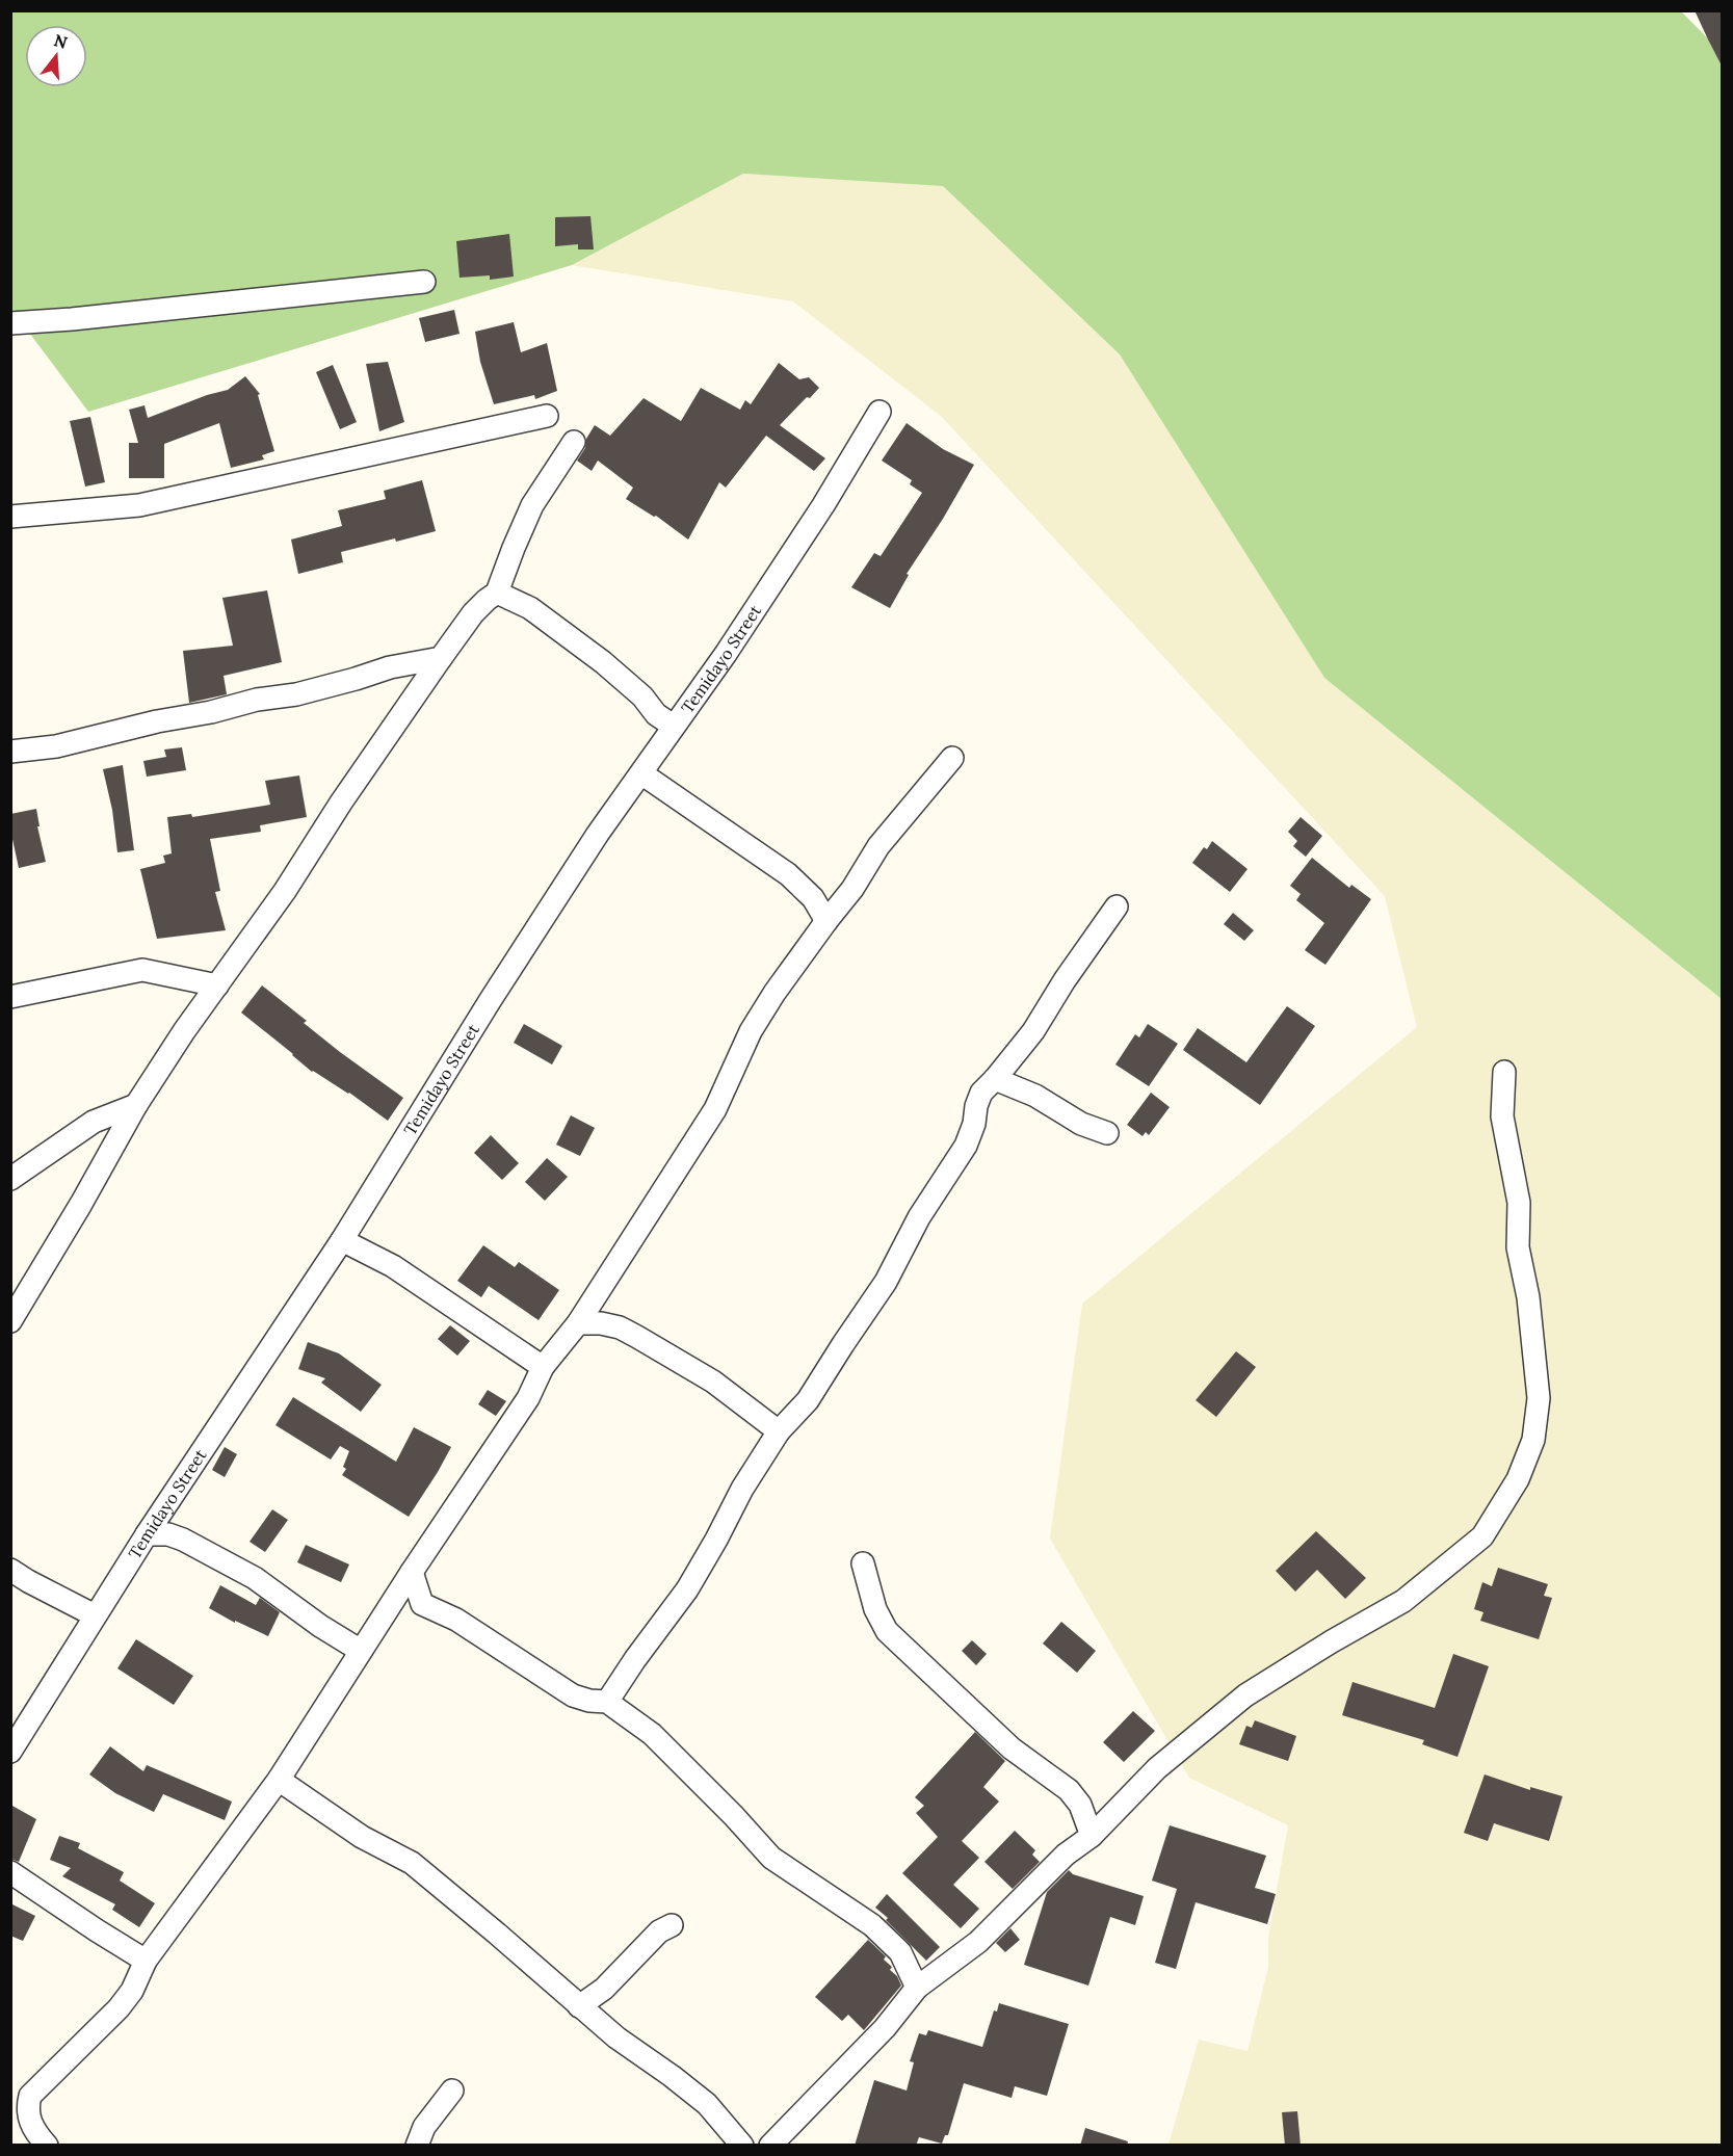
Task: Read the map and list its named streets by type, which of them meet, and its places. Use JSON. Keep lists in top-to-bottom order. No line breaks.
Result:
{"streets":{"street":["Temidayo Street"]},"north":"top"}
